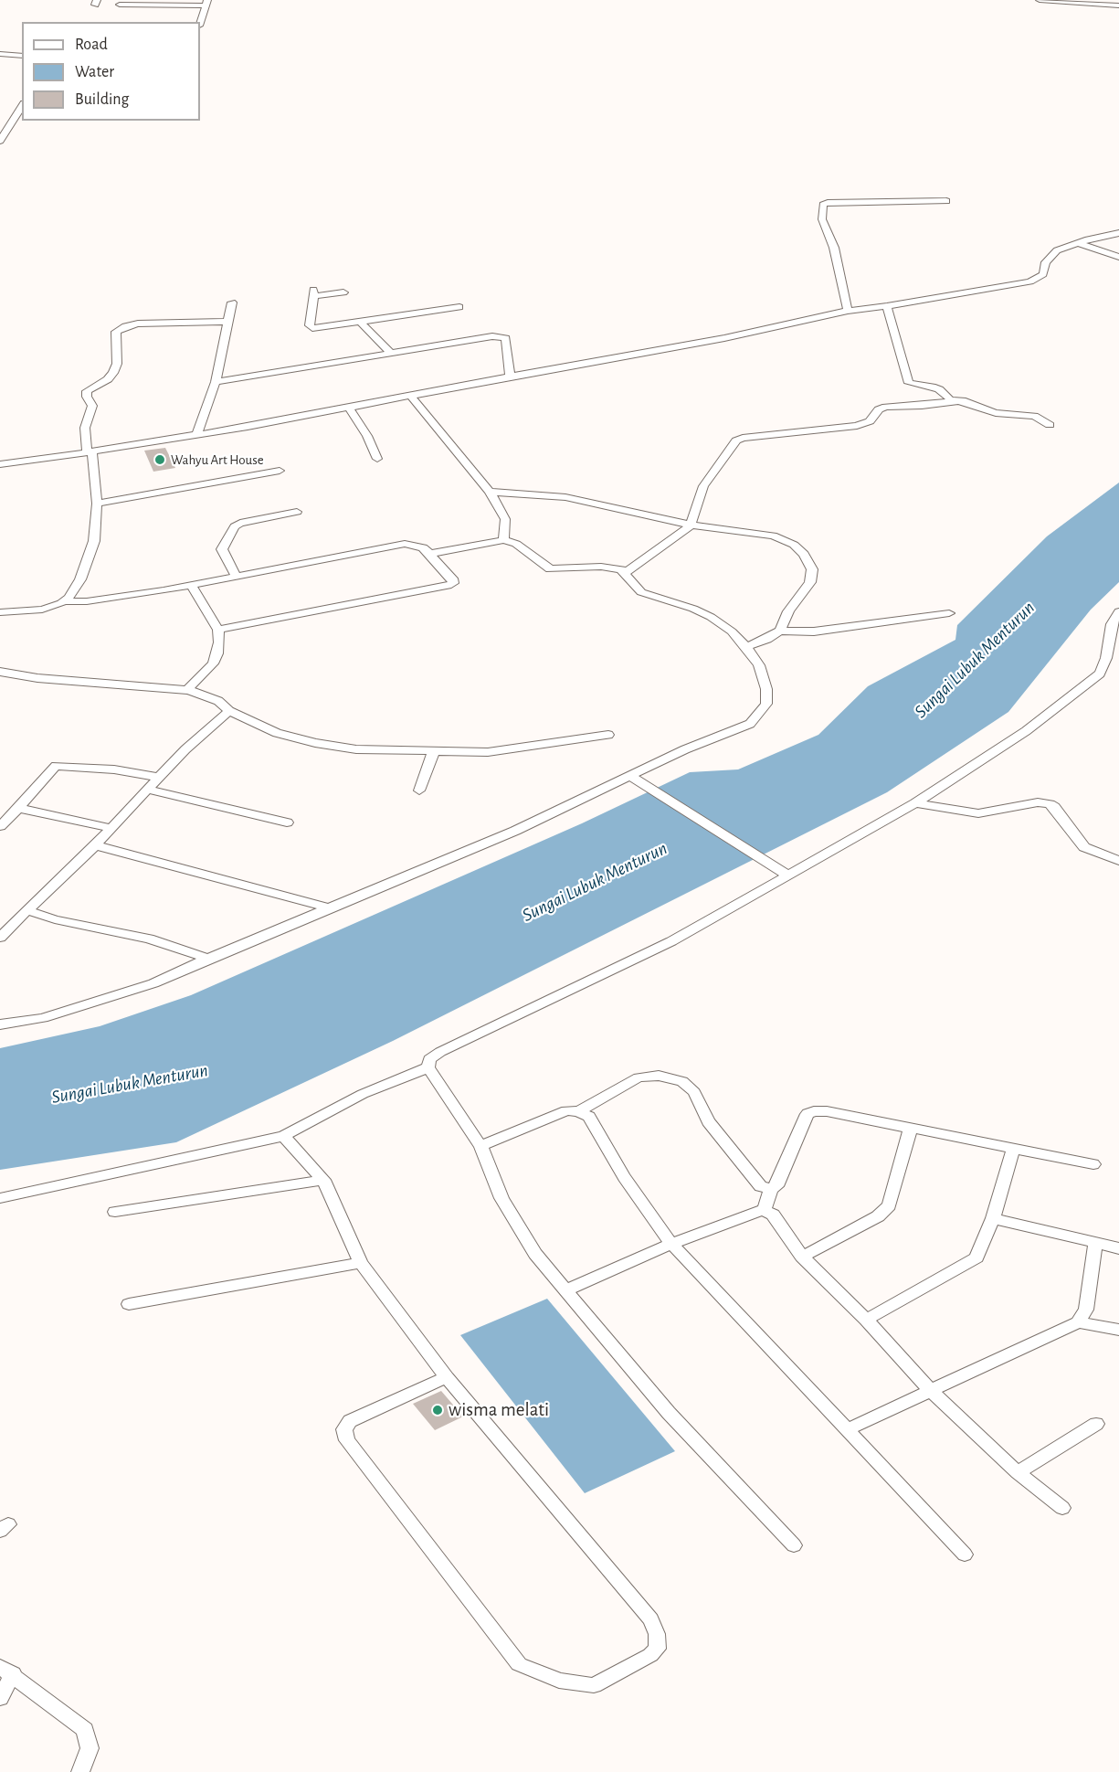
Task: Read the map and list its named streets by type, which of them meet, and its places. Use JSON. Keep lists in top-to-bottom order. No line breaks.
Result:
{"water":["Sungai Lubuk Menturun"],"places":["Wahyu Art House","wisma melati"],"legend":["Road","Water","Building"]}
